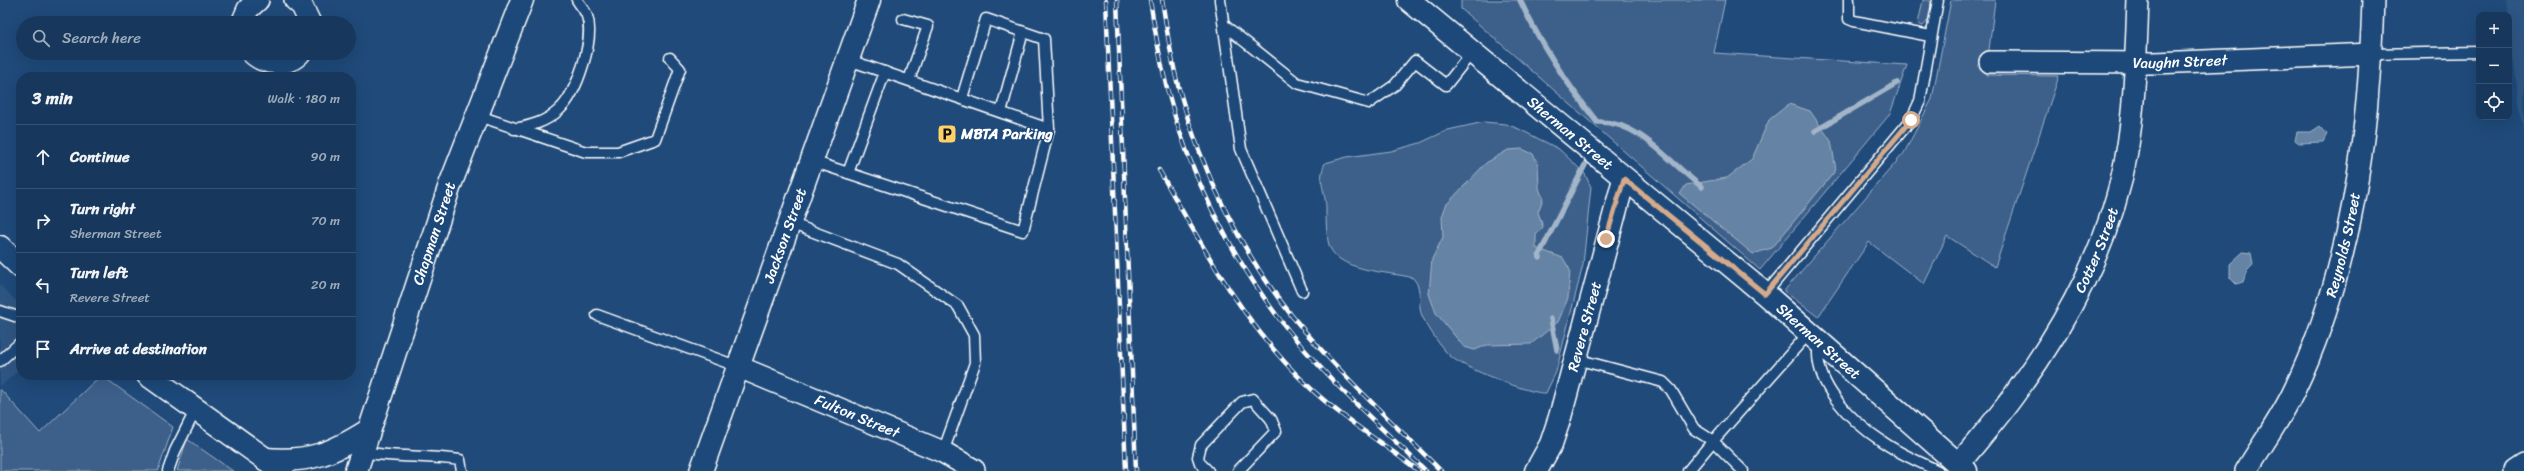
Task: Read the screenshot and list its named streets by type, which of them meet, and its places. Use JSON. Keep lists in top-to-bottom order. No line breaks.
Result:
{"streets":{"main road":["Sherman Street","Chapman Street","Jackson Street","Revere Street"],"street":["Vaughn Street","Reynolds Street","Cotter Street","Fulton Street"]},"crossings":[["Vaughn Street","Reynolds Street"],["Vaughn Street","Cotter Street"],["Sherman Street","Cotter Street"],["Sherman Street","Revere Street"],["Jackson Street","Fulton Street"]],"places":{"parking":["MBTA Parking"]},"page":{"map_buttons":["+","−"],"search":"Search here","heading":["3 min","Walk · 180 m"],"list":[["Continue","90 m"],["Turn right","Sherman Street","70 m"],["Turn left","Revere Street","20 m"],"Arrive at destination"]}}
